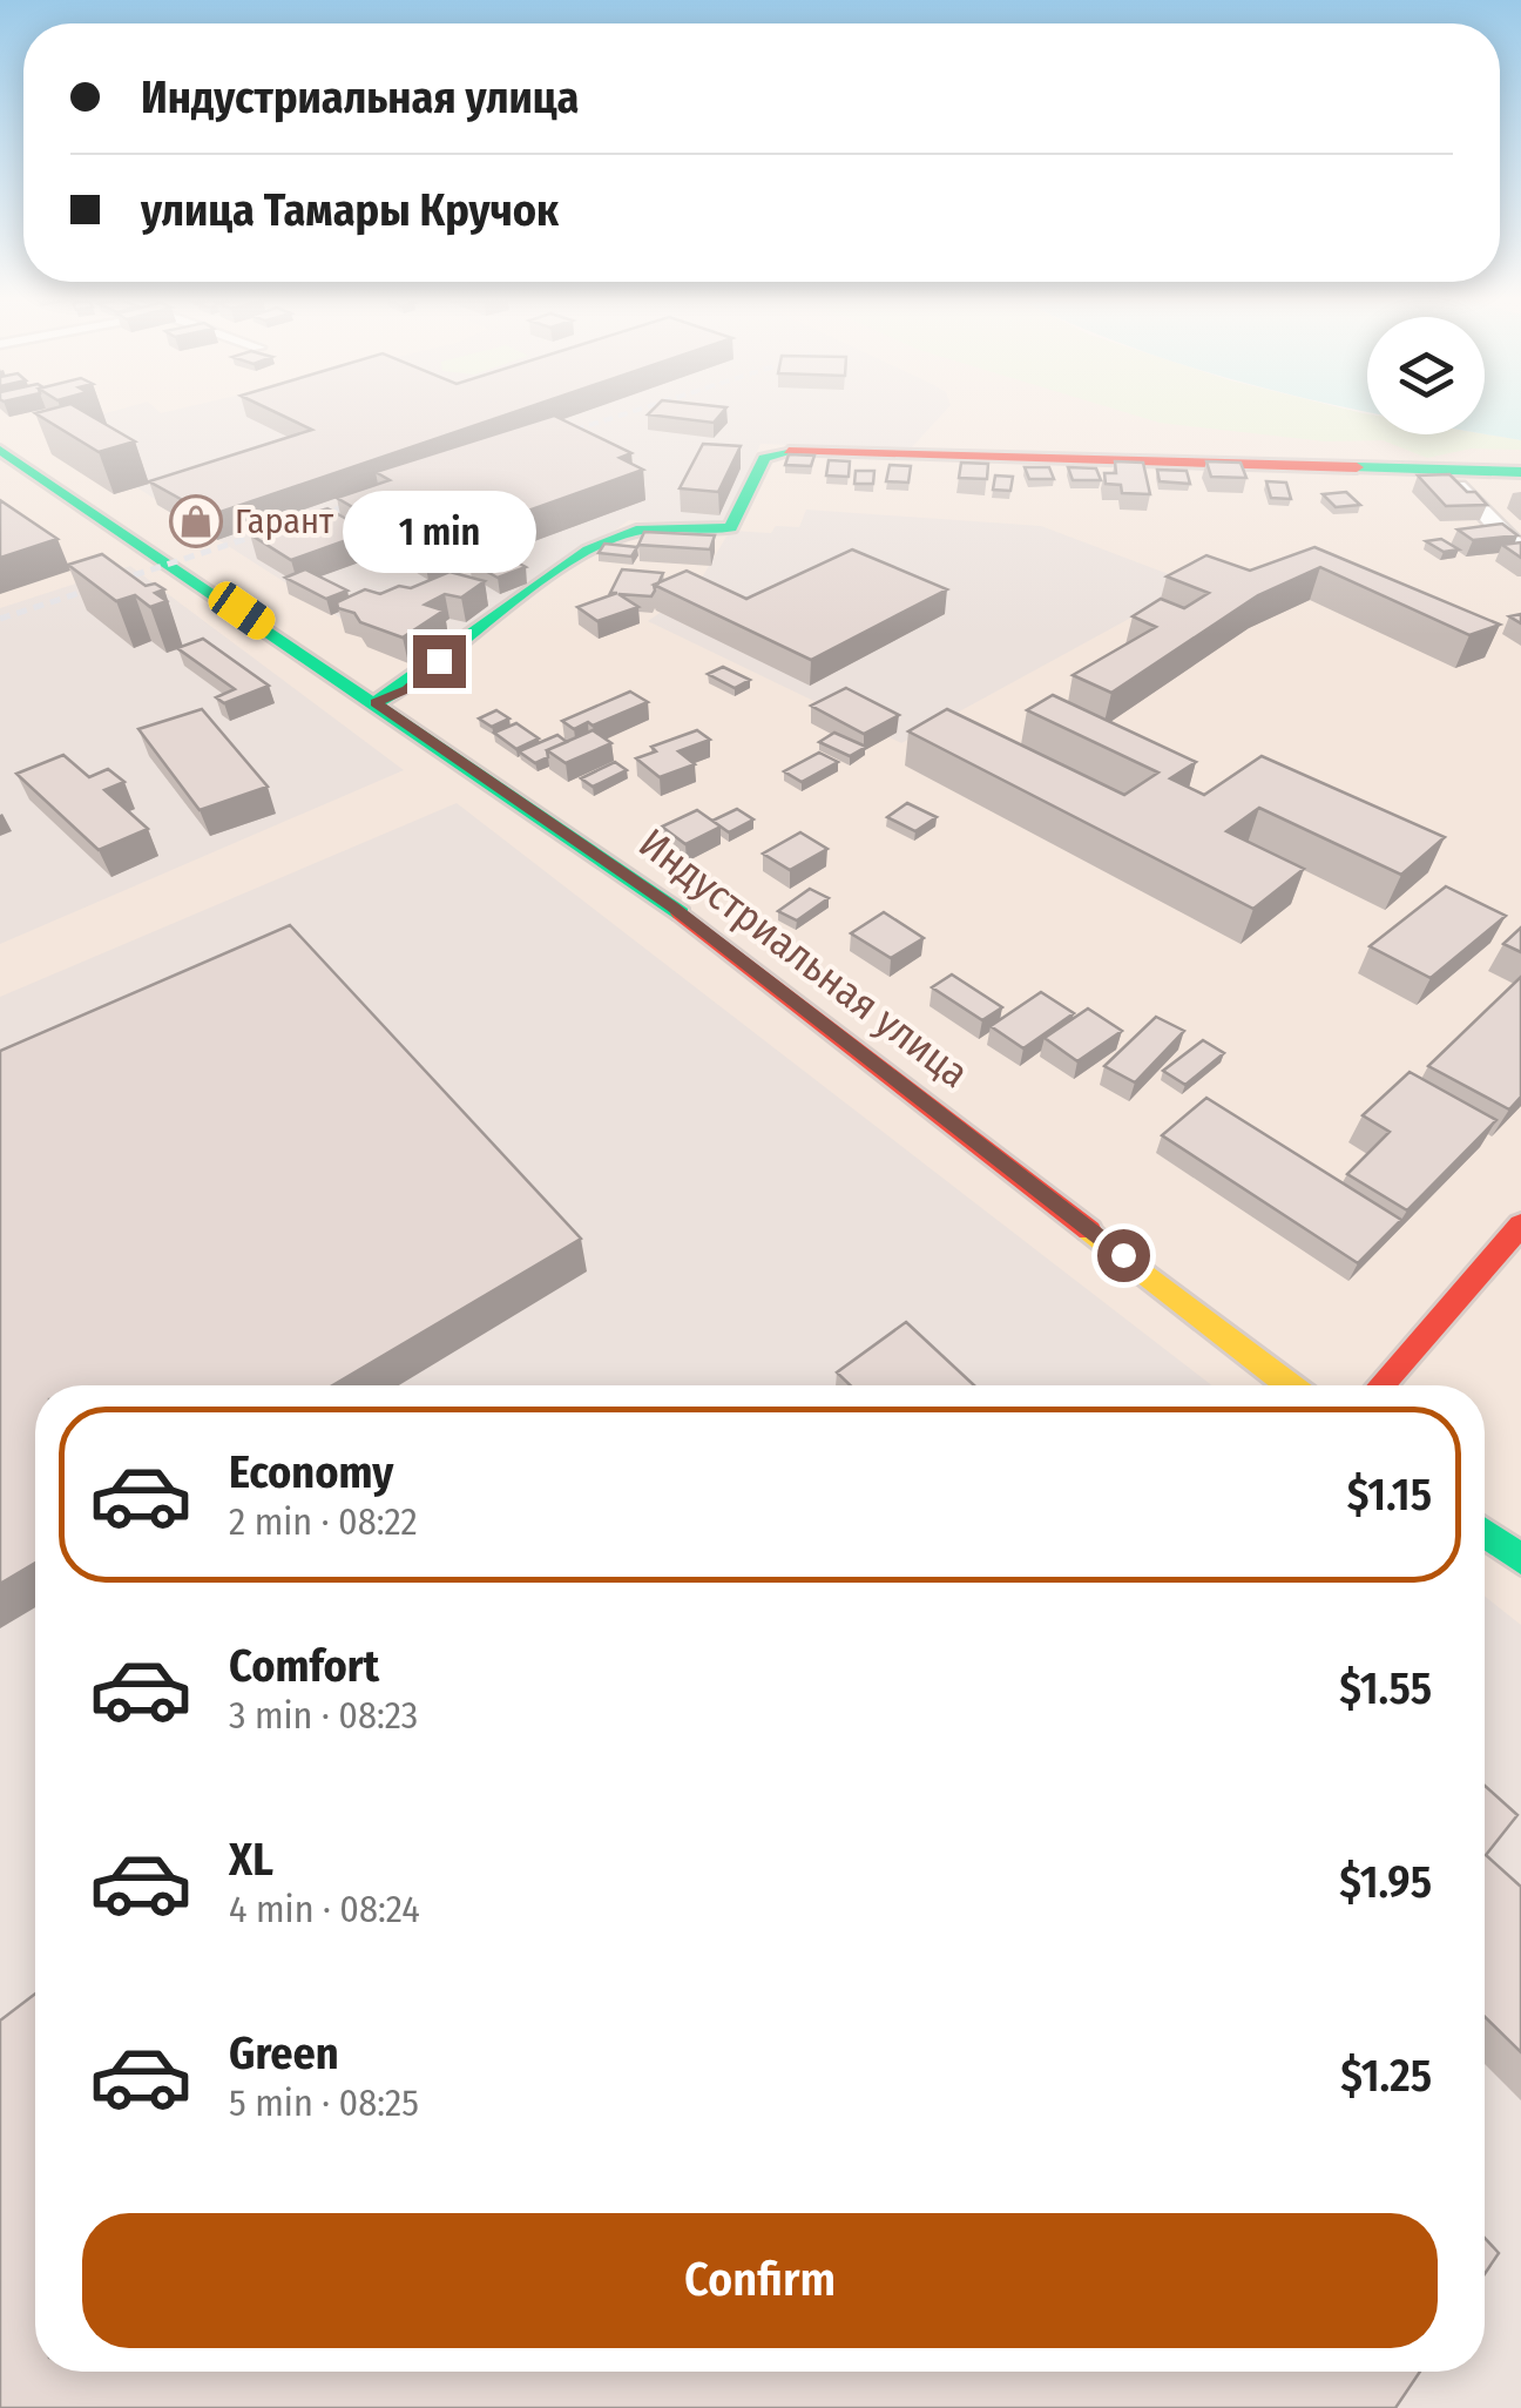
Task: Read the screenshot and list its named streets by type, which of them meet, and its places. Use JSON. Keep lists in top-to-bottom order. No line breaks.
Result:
{"streets":{"main road":["Индустриальная улица"]},"places":{"shop":["Гарант"]},"page":{"banner":["Индустриальная улица","улица Тамары Кручок"],"bubble":"1 min","list":[{"name":"Economy","note":"2 min · 08:22","value":"$1.15"},{"name":"Comfort","note":"3 min · 08:23","value":"$1.55"},{"name":"XL","note":"4 min · 08:24","value":"$1.95"},{"name":"Green","note":"5 min · 08:25","value":"$1.25"}],"buttons":"Confirm"}}
